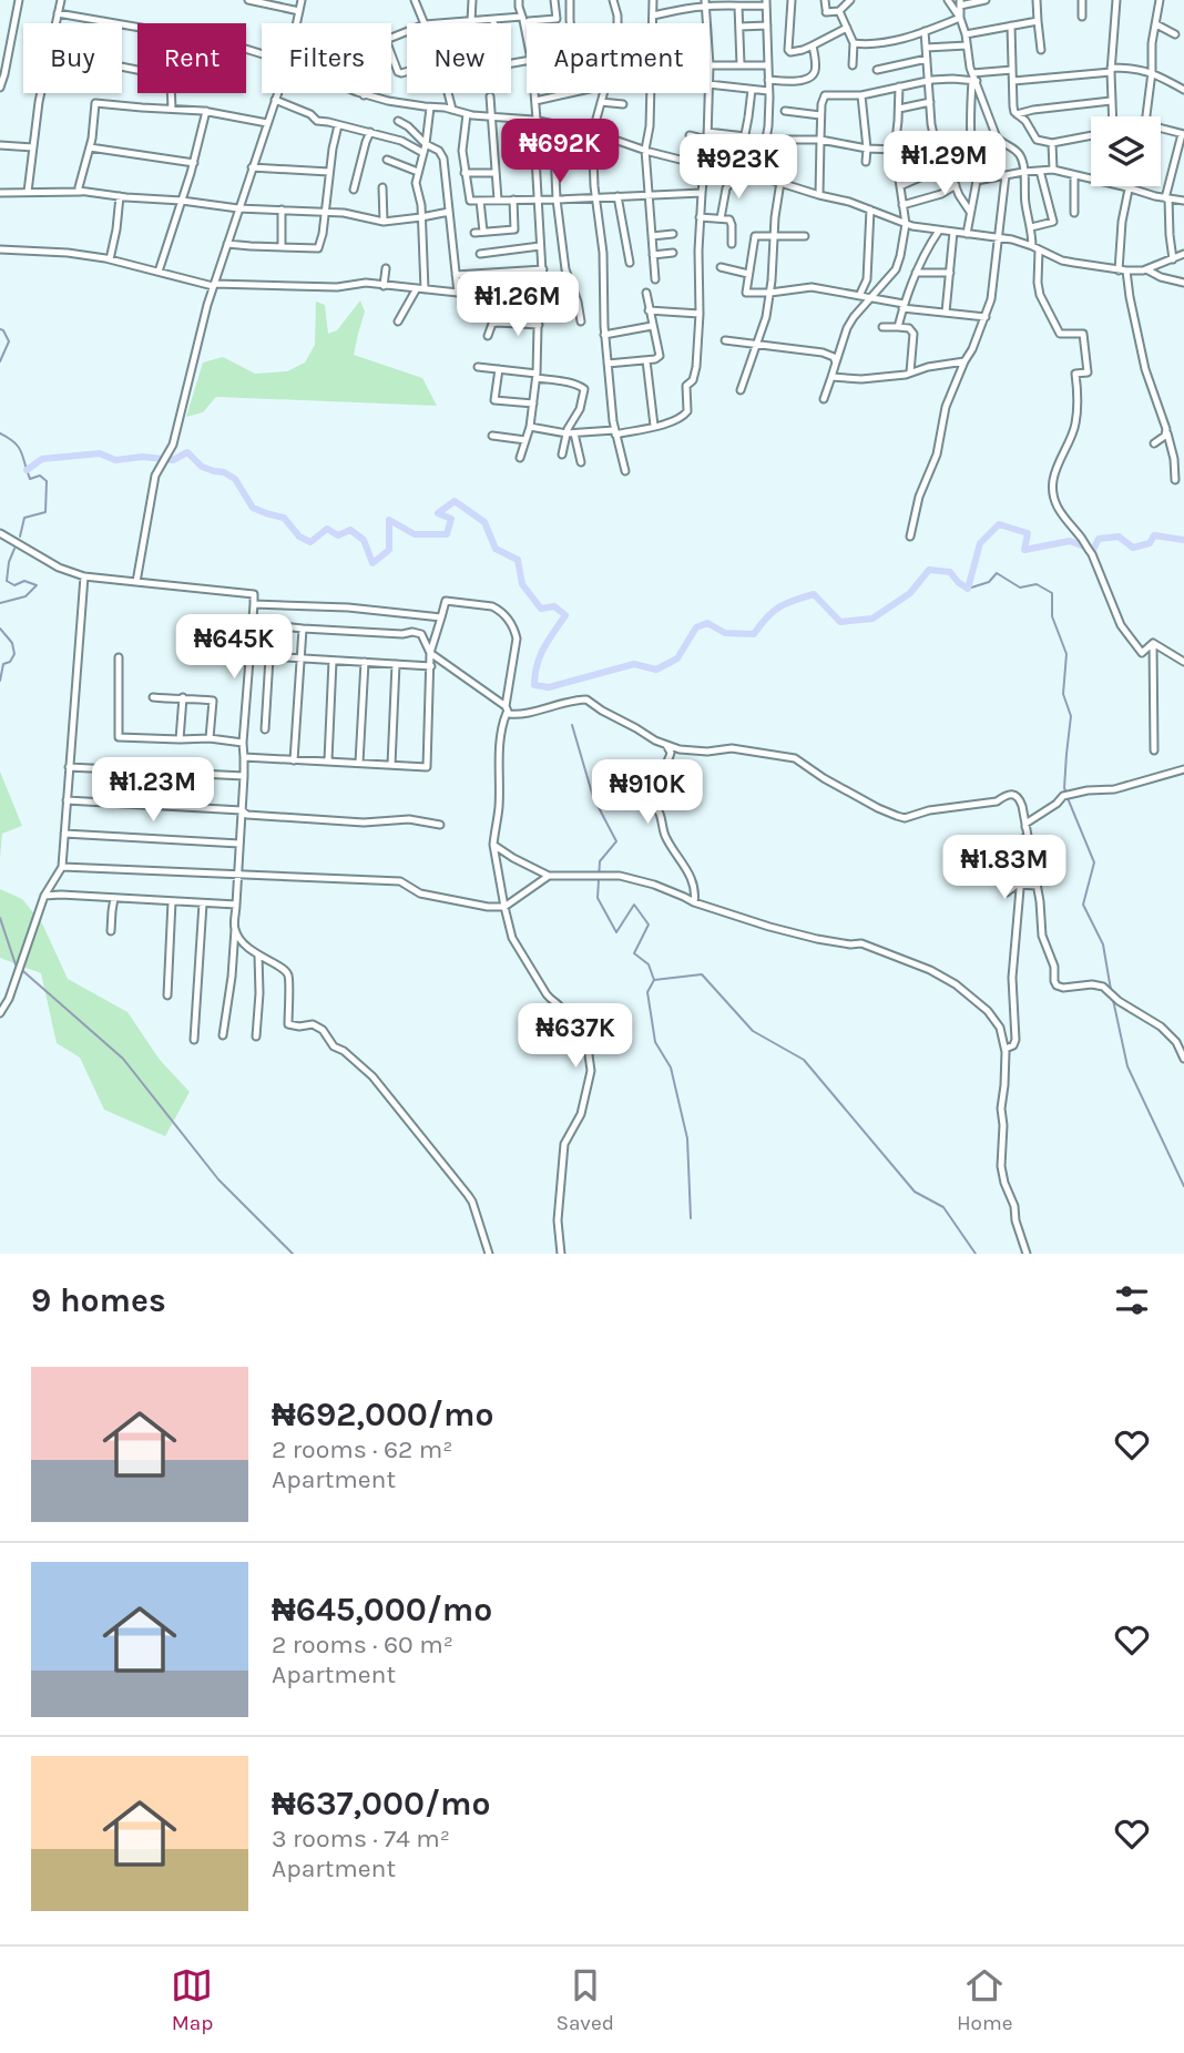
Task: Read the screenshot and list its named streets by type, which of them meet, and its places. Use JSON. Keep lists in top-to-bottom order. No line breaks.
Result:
{"page":{"chip":["Buy","Rent","Filters","New","Apartment"],"price":["₦692K","₦1.29M","₦923K","₦1.26M","₦645K","₦1.23M","₦910K","₦1.83M","₦637K"],"heading":"9 homes","list":[{"name":"₦692,000/mo","note":"2 rooms · 62 m² · Apartment"},{"name":"₦645,000/mo","note":"2 rooms · 60 m² · Apartment"},{"name":"₦637,000/mo","note":"3 rooms · 74 m² · Apartment"}],"tabs":["Map","Saved","Home"]}}
